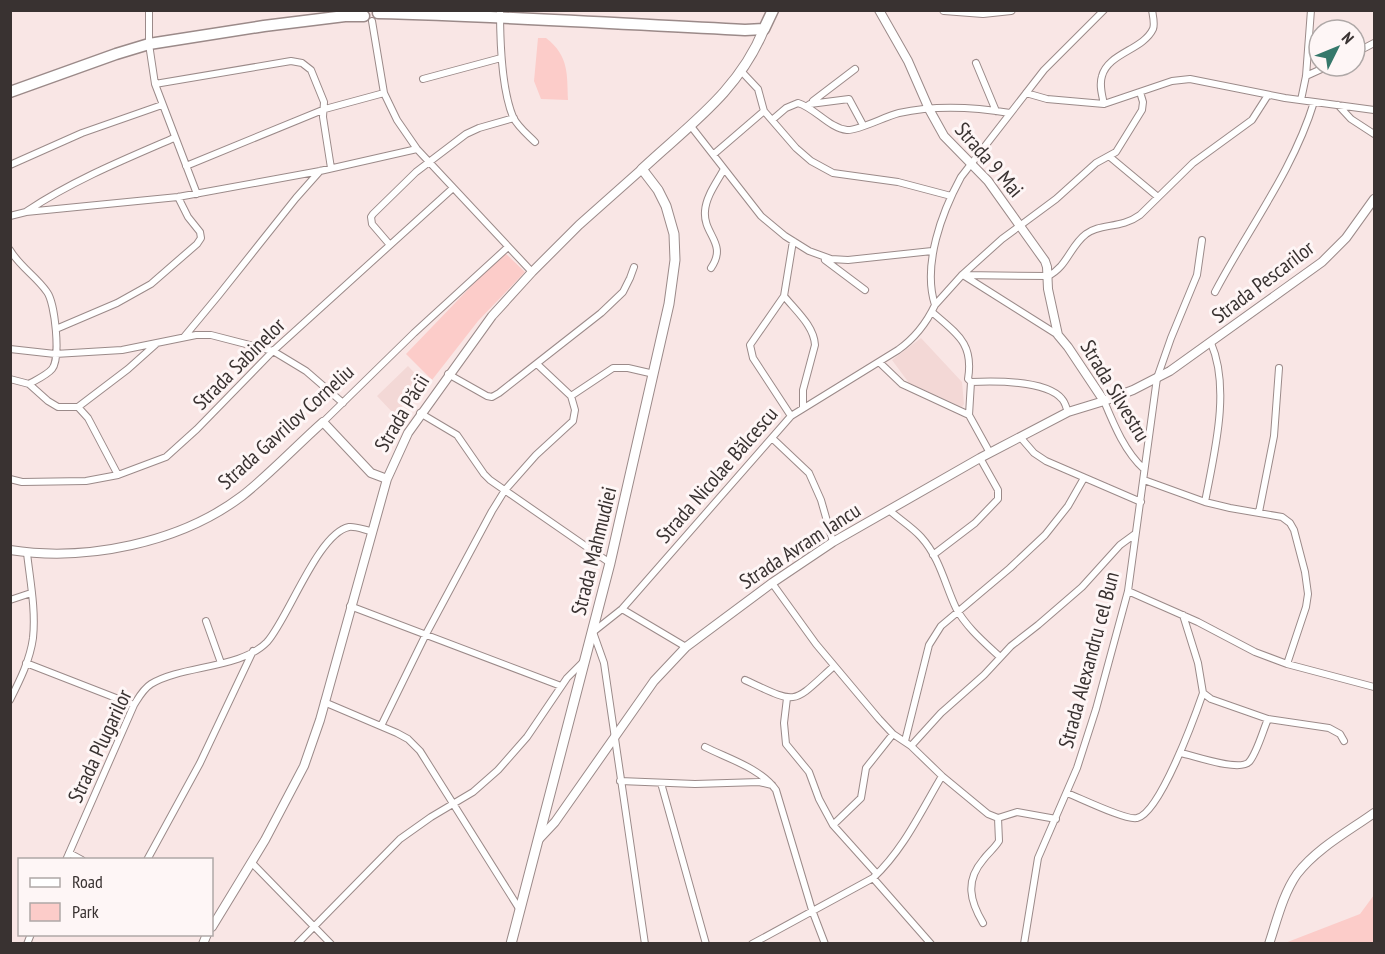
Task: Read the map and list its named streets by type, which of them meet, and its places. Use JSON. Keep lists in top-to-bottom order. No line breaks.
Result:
{"streets":{"main road":["Strada Păcii","Strada Mahmudiei"],"street":["Strada 9 Mai","Strada Pescarilor","Strada Sabinelor","Strada Silvestru","Strada Gavrilov Corneliu","Strada Nicolae Bălcescu","Strada Avram Iancu","Strada Alexandru cel Bun","Strada Plugarilor"]},"crossings":[["Strada 9 Mai","Strada Silvestru"],["Strada 9 Mai","Strada Nicolae Bălcescu"],["Strada Pescarilor","Strada Avram Iancu"],["Strada Pescarilor","Strada Alexandru cel Bun"],["Strada Silvestru","Strada Avram Iancu"],["Strada Silvestru","Strada Alexandru cel Bun"],["Strada Păcii","Strada Mahmudiei"],["Strada Păcii","Strada Plugarilor"],["Strada Nicolae Bălcescu","Strada Mahmudiei"],["Strada Avram Iancu","Strada Mahmudiei"],["Strada Avram Iancu","Strada Alexandru cel Bun"]],"legend":["Road","Park"],"north":"top right"}
